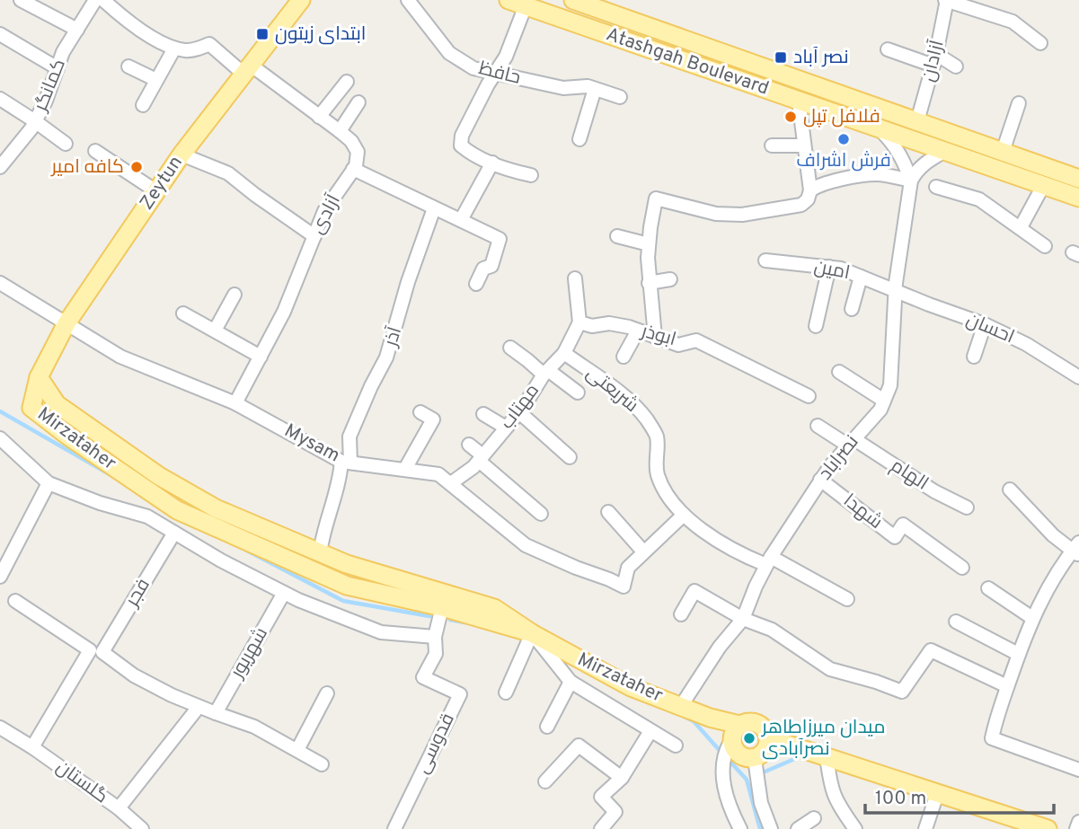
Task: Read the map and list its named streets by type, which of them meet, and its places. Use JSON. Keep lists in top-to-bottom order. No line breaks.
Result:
{"streets":{"main road":["Atashgah Boulevard","Zeytun","Mirzataher"],"street":["آزادان","حافظ","کمانگر","آزادی","امین","احسان","ابوذر","آذر","شریعتی","مهتاب","Mysam","نصراباد","الهام","شهدا","فجر","شهریور","قدوسی","گلستان"]},"crossings":[["آزادان","Atashgah Boulevard"],["Zeytun","Mirzataher"],["Zeytun","Mysam"],["آزادی","Mysam"],["امین","احسان"],["امین","نصراباد"],["احسان","نصراباد"],["ابوذر","مهتاب"],["آذر","Mirzataher"],["آذر","Mysam"],["شریعتی","مهتاب"],["شریعتی","نصراباد"],["مهتاب","Mysam"],["Mirzataher","نصراباد"],["Mirzataher","قدوسی"],["نصراباد","الهام"],["نصراباد","شهدا"],["فجر","گلستان"]],"places":{"transit":["ابتدای زیتون","نصر آباد"],"other":["فلافل تپل","فرش اشراف","کافه امیر","میدان میرزاطاهر نصرآبادی"]},"scale_bar":"100 m"}
